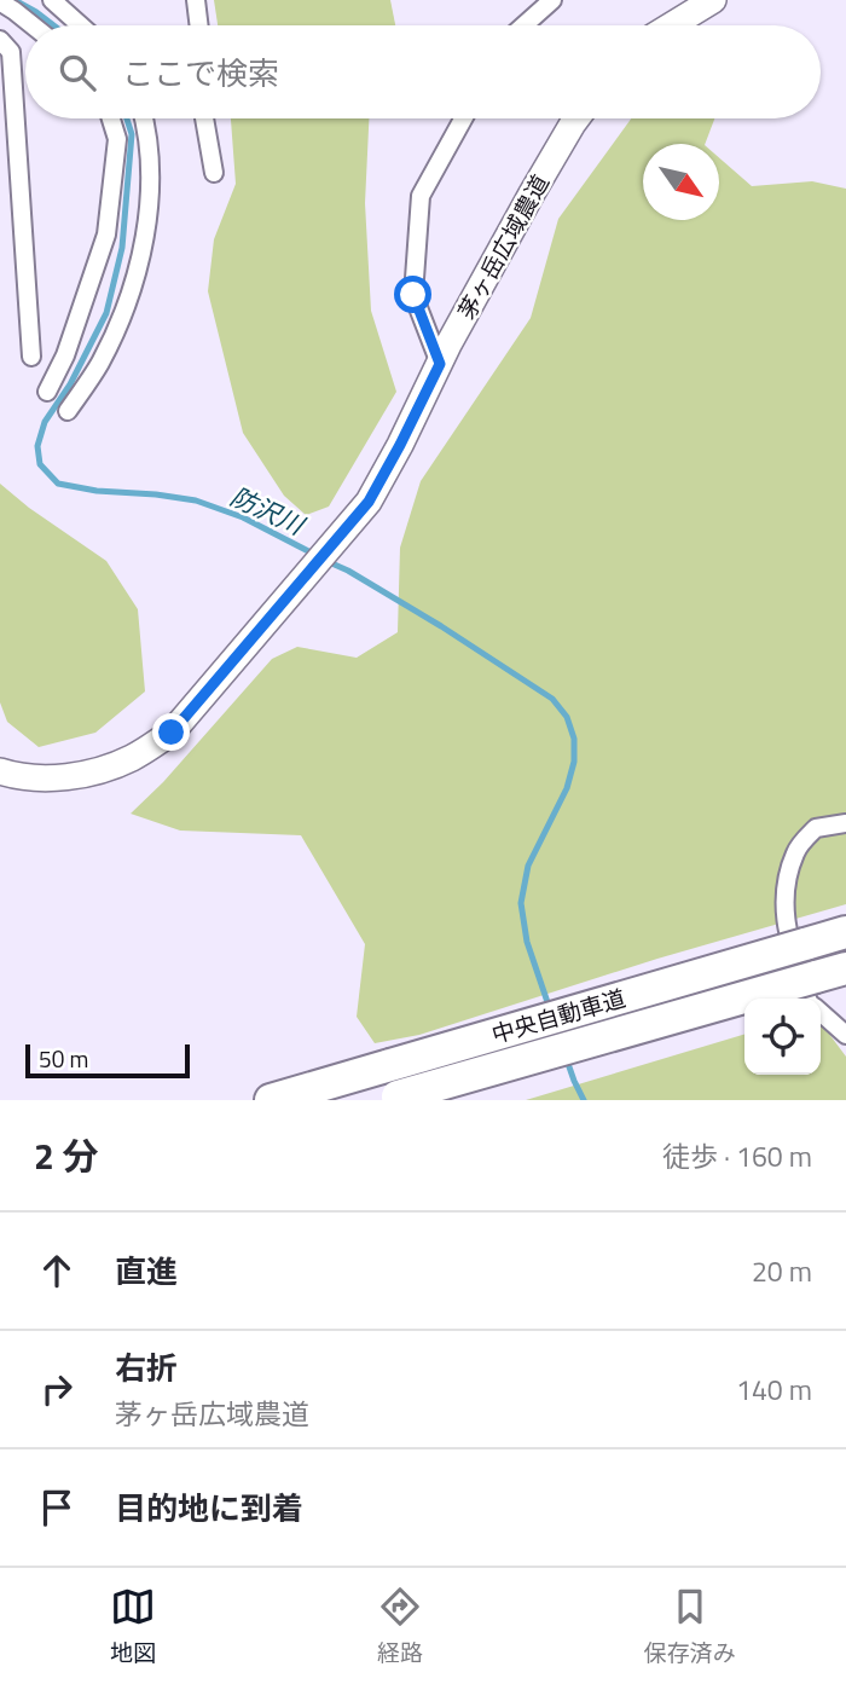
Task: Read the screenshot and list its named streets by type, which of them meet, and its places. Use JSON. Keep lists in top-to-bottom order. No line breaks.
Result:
{"streets":{"highway":["中央自動車道"],"street":["茅ヶ岳広域農道"]},"water":["防沢川"],"scale_bar":"50 m","north":"bottom right","page":{"search":"ここで検索","scale":"50 m","heading":["2 分","徒歩 · 160 m"],"list":[["直進","20 m"],["右折","茅ヶ岳広域農道","140 m"],"目的地に到着"],"nav":["地図","経路","保存済み"]}}
